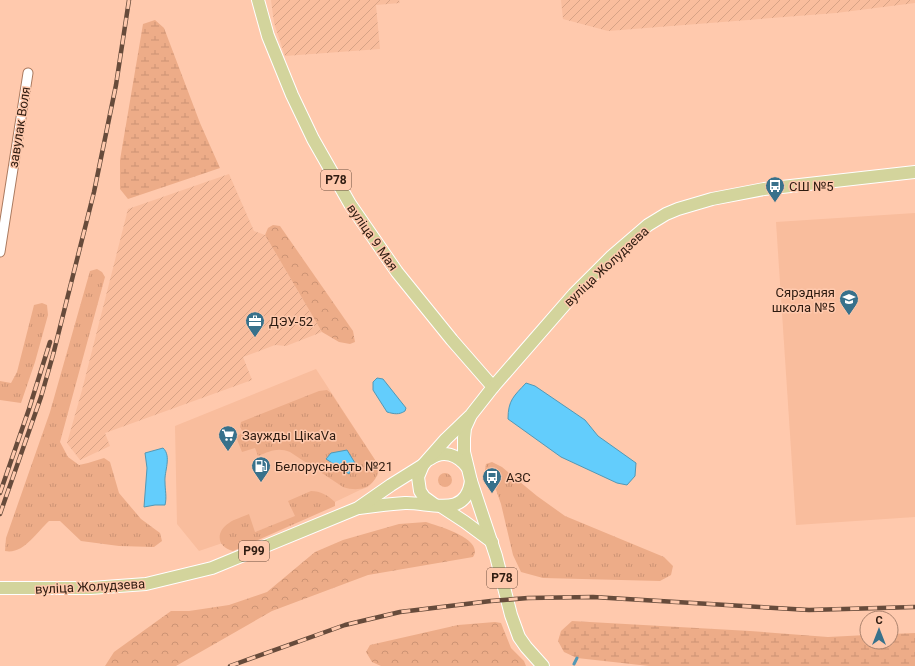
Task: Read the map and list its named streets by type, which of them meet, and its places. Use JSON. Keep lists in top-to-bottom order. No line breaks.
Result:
{"streets":{"main road":["Р78","вуліца 9 Мая","вуліца Жолудзева","Р99"],"street":["завулак Воля"]},"crossings":[["Р78","вуліца 9 Мая"],["Р78","вуліца Жолудзева"],["Р78","Р99"],["вуліца 9 Мая","вуліца Жолудзева"],["вуліца Жолудзева","Р99"]],"places":{"bus stop":["СШ №5","АЗС"],"school or university":["Сярэдняя школа №5"],"office":["ДЭУ-52"],"supermarket":["Заужды ЦікаVа"],"fuel station":["Белоруснефть №21"]},"north":"top"}
